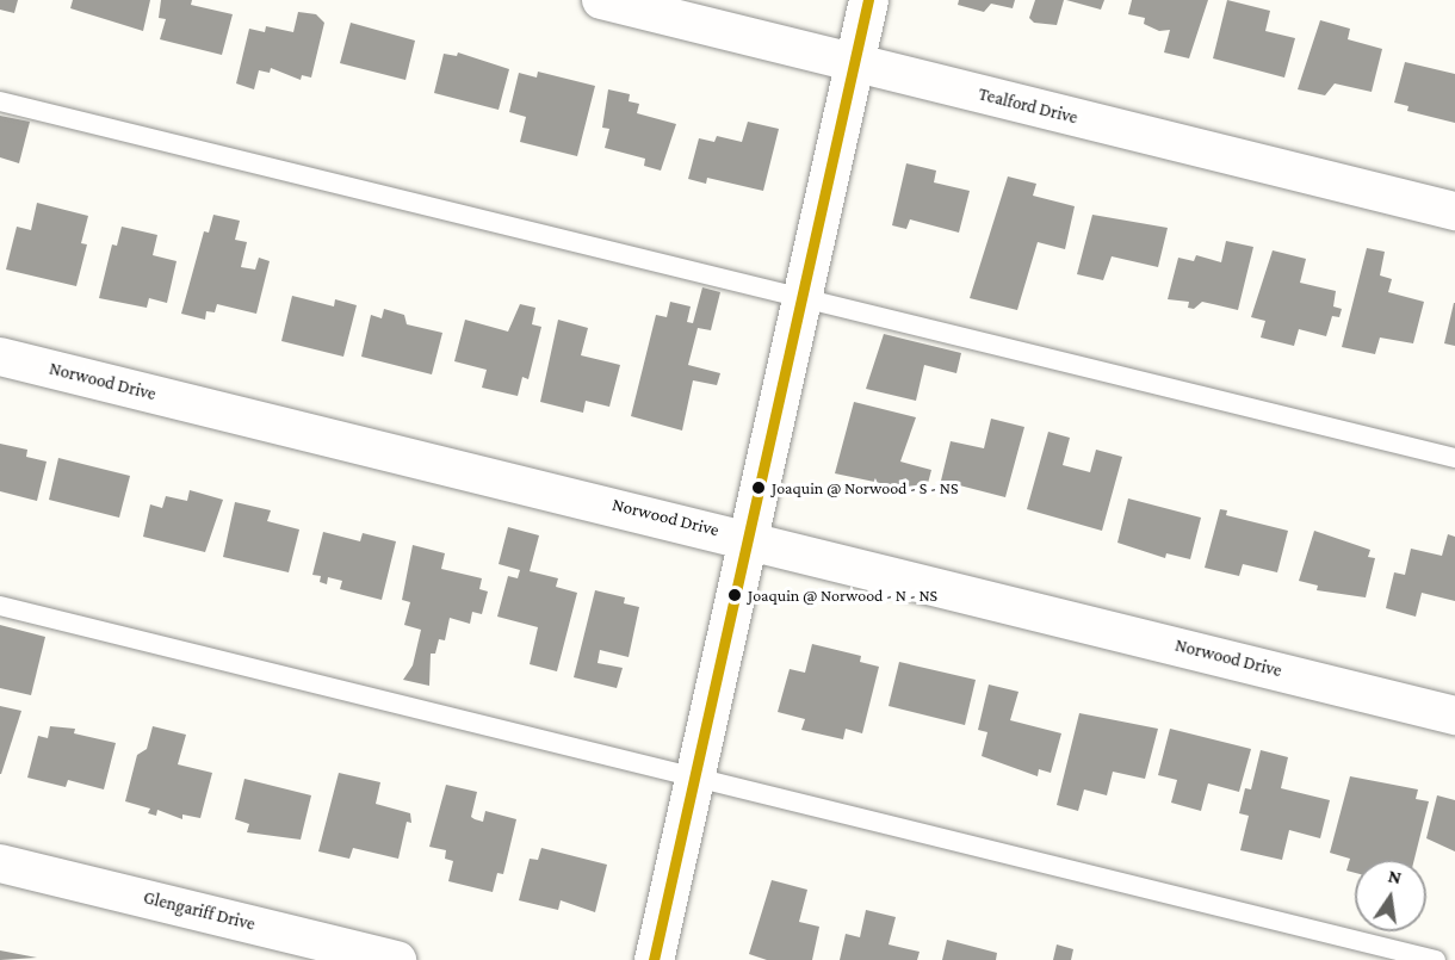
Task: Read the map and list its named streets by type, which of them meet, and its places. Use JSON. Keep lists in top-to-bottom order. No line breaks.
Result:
{"streets":{"street":["Tealford Drive","Norwood Drive","Glengariff Drive"]},"places":["Joaquin @ Norwood - S - NS","Joaquin @ Norwood - N - NS"],"north":"top"}
